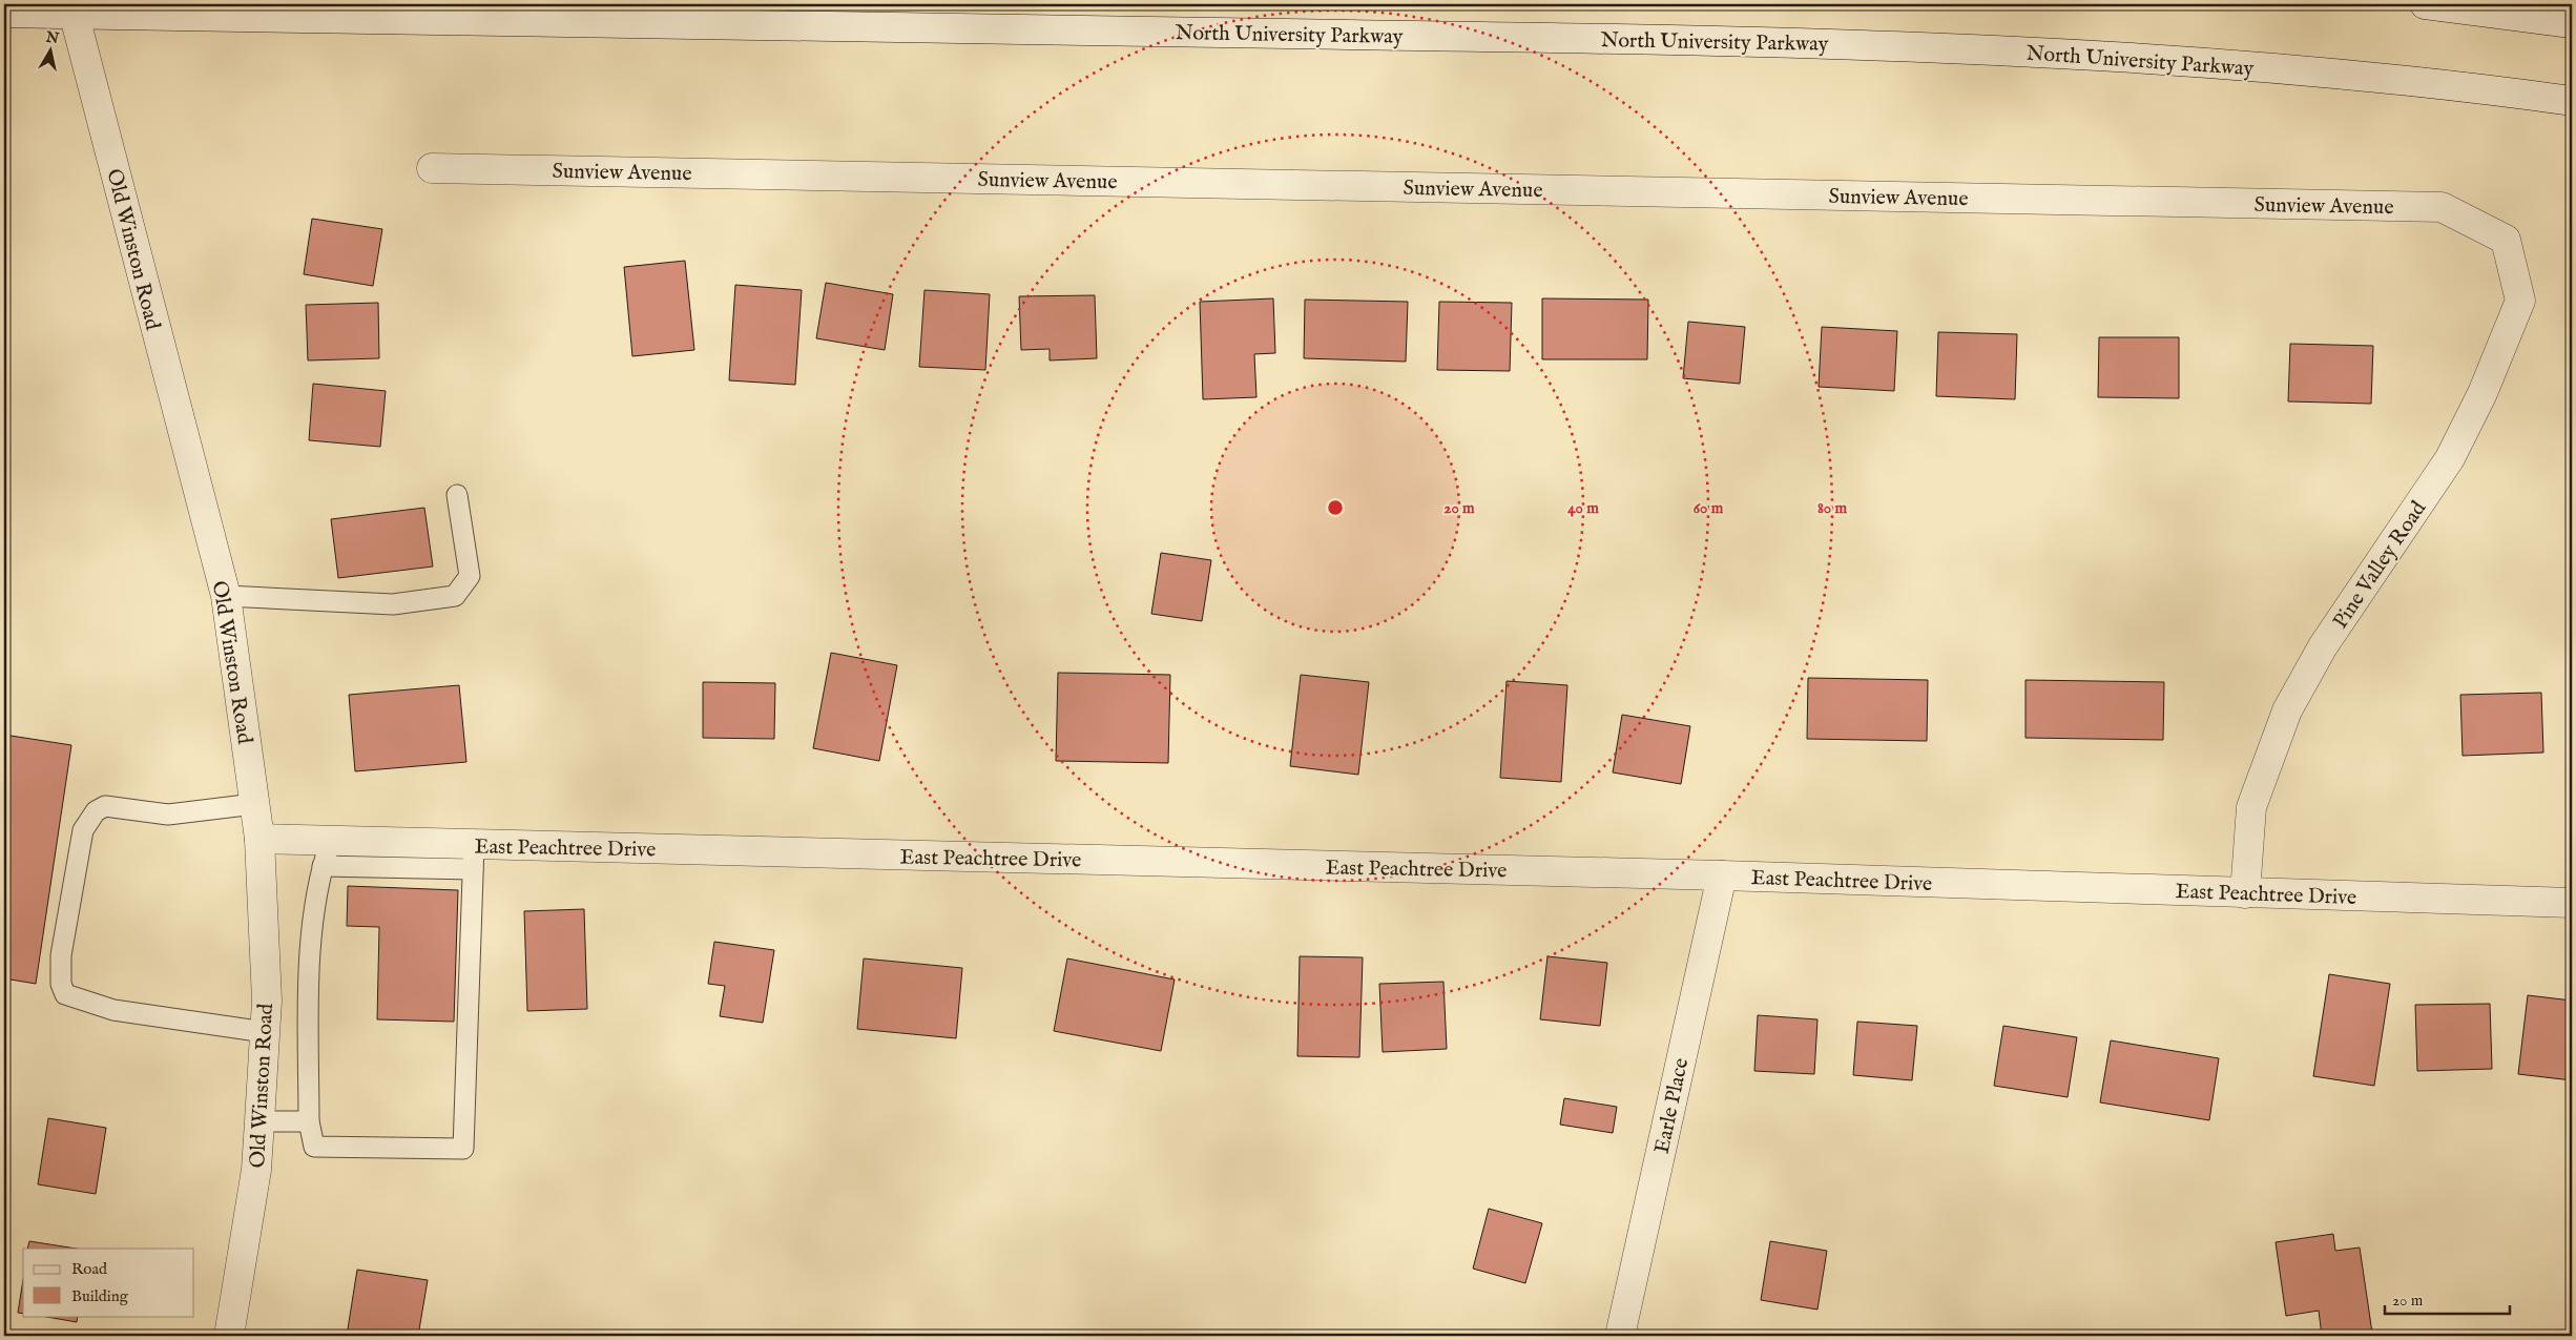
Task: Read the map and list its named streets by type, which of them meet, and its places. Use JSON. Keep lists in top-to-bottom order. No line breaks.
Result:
{"streets":{"street":["North University Parkway","Sunview Avenue","Old Winston Road","Pine Valley Road","East Peachtree Drive","Earle Place"]},"crossings":[["North University Parkway","Old Winston Road"],["Sunview Avenue","Pine Valley Road"],["Old Winston Road","East Peachtree Drive"],["Pine Valley Road","East Peachtree Drive"],["East Peachtree Drive","Earle Place"]],"legend":["Road","Building"],"scale_bar":"20 m","north":"top","rings":["20 m","40 m","60 m","80 m"]}
